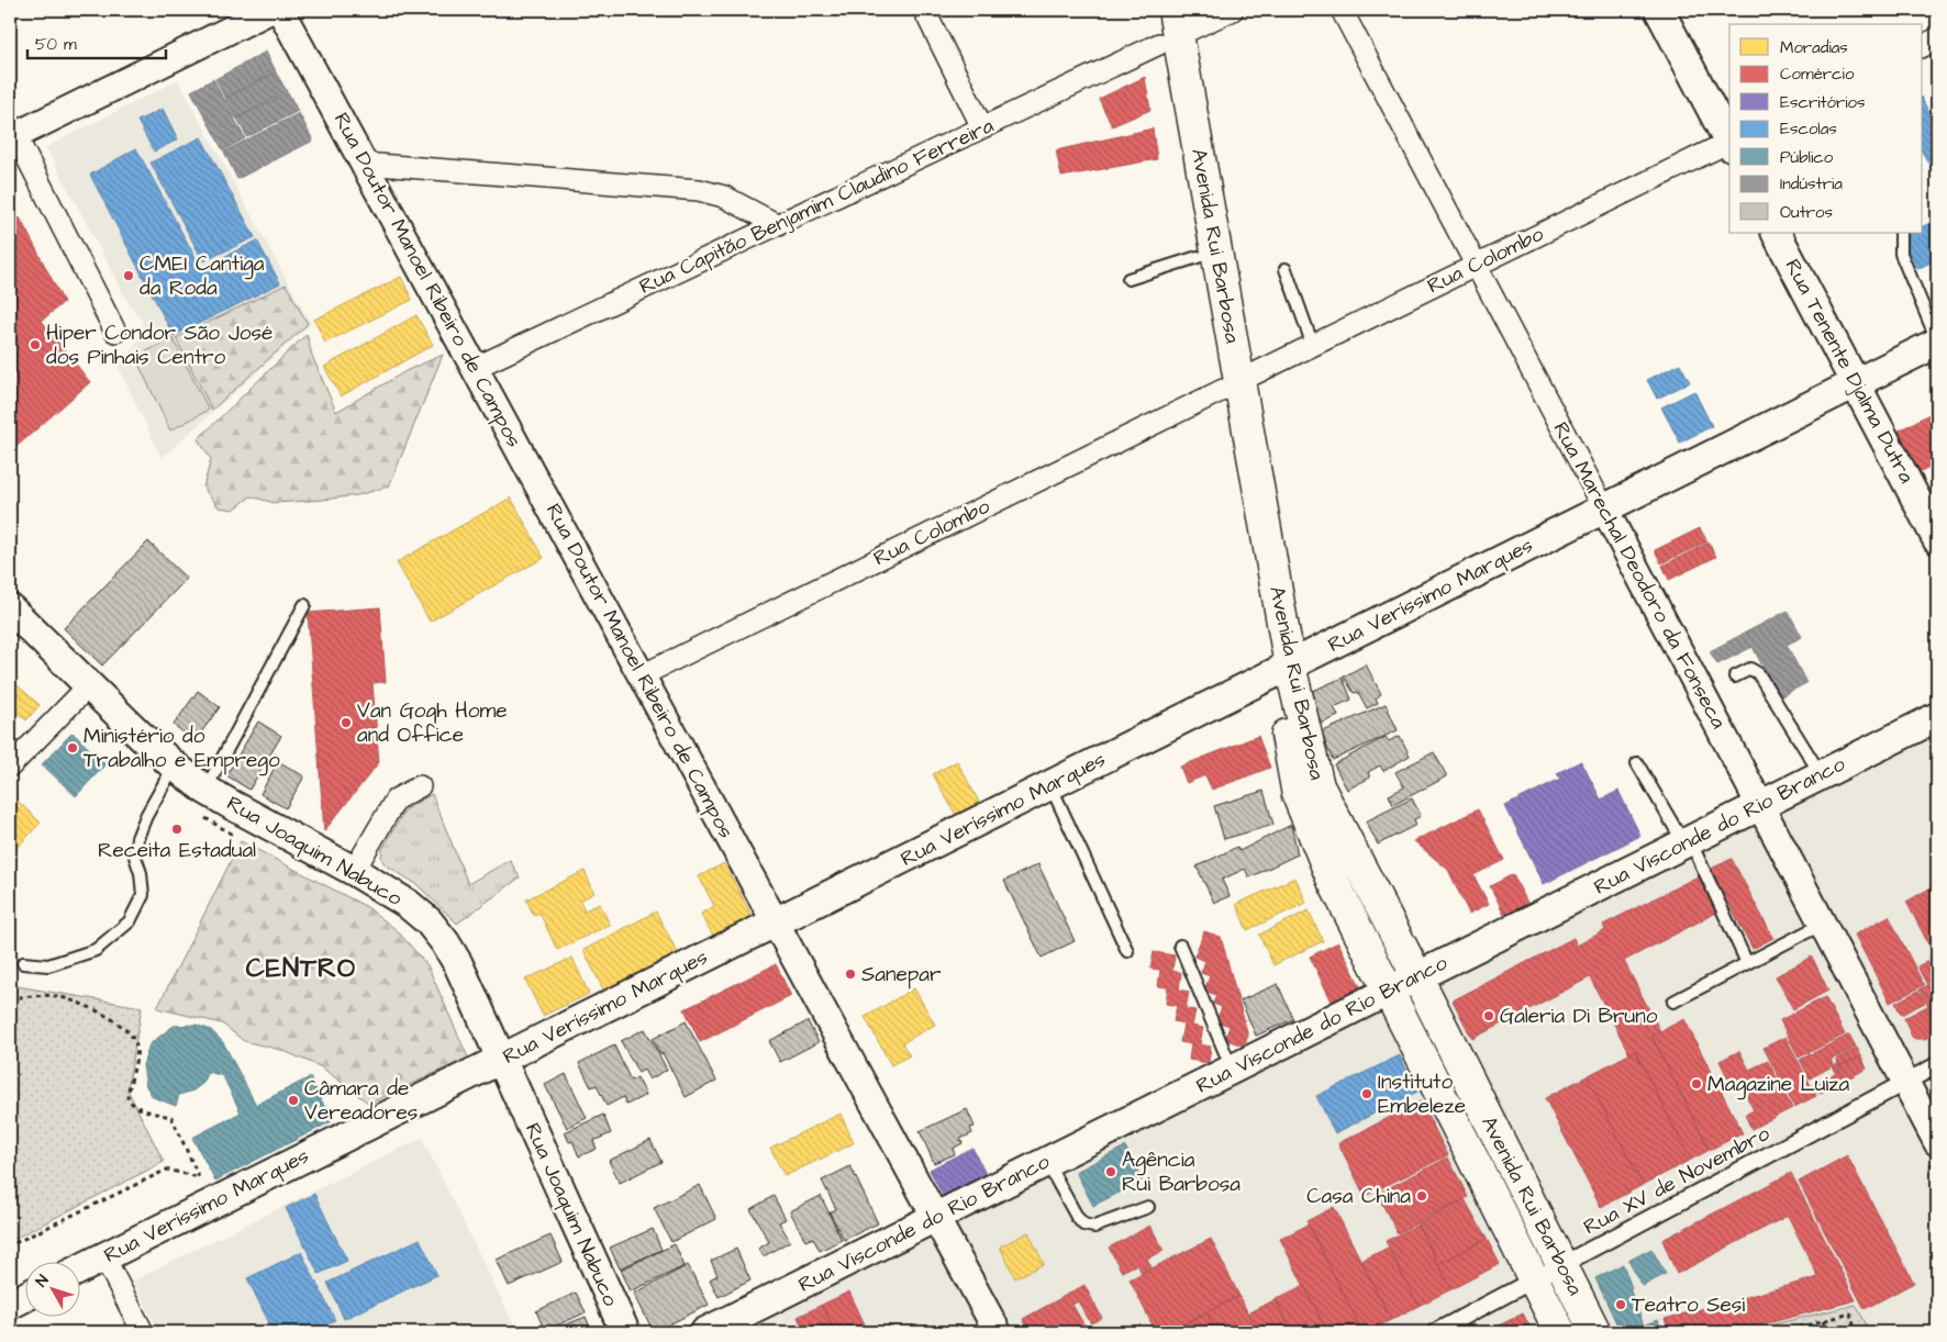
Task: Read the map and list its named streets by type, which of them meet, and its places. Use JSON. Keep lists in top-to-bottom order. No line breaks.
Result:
{"streets":{"main road":["Avenida Rui Barbosa","Rua Tenente Djalma Dutra","Rua Veríssimo Marques","Rua Visconde do Rio Branco","Rua Joaquim Nabuco"],"street":["Rua Capitão Benjamim Claudino Ferreira","Rua Colombo","Rua Doutor Manoel Ribeiro de Campos","Rua Marechal Deodoro da Fonseca","Rua XV de Novembro"]},"crossings":[["Rua Capitão Benjamim Claudino Ferreira","Avenida Rui Barbosa"],["Rua Capitão Benjamim Claudino Ferreira","Rua Doutor Manoel Ribeiro de Campos"],["Avenida Rui Barbosa","Rua Colombo"],["Avenida Rui Barbosa","Rua Veríssimo Marques"],["Avenida Rui Barbosa","Rua Visconde do Rio Branco"],["Avenida Rui Barbosa","Rua XV de Novembro"],["Rua Colombo","Rua Doutor Manoel Ribeiro de Campos"],["Rua Colombo","Rua Marechal Deodoro da Fonseca"],["Rua Doutor Manoel Ribeiro de Campos","Rua Veríssimo Marques"],["Rua Doutor Manoel Ribeiro de Campos","Rua Visconde do Rio Branco"],["Rua Tenente Djalma Dutra","Rua Veríssimo Marques"],["Rua Marechal Deodoro da Fonseca","Rua Veríssimo Marques"],["Rua Marechal Deodoro da Fonseca","Rua Visconde do Rio Branco"],["Rua Marechal Deodoro da Fonseca","Rua XV de Novembro"],["Rua Veríssimo Marques","Rua Joaquim Nabuco"]],"districts":["CENTRO"],"places":["CMEI Cantiga da Roda","Hiper Condor São José dos Pinhais Centro","Van Gogh Home and Office","Ministério do Trabalho e Emprego","Receita Estadual","Sanepar","Galeria Di Bruno","Magazine Luiza","Instituto Embeleze","Câmara de Vereadores","Agência Rui Barbosa","Casa China","Teatro Sesi"],"legend":["Moradias","Comércio","Escritórios","Escolas","Público","Indústria","Outros"],"scale_bar":"50 m","north":"top left"}
